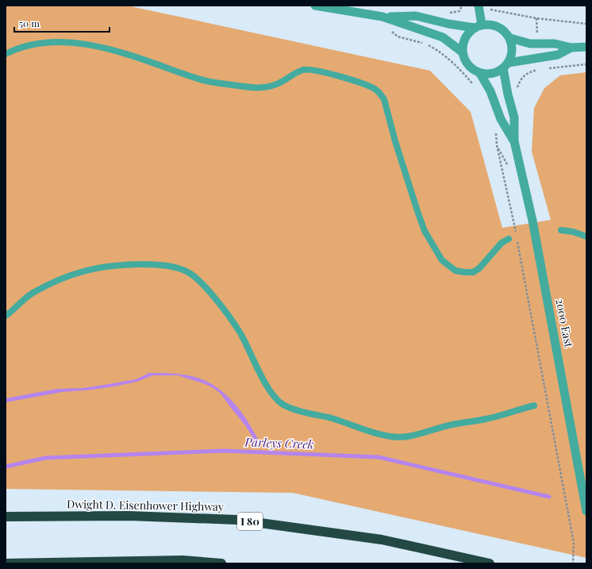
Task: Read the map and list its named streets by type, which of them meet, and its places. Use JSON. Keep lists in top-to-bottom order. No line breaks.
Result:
{"streets":{"highway":["Dwight D. Eisenhower Highway","I 80"],"street":["2000 East"]},"water":["Parleys Creek"],"scale_bar":"50 m"}
